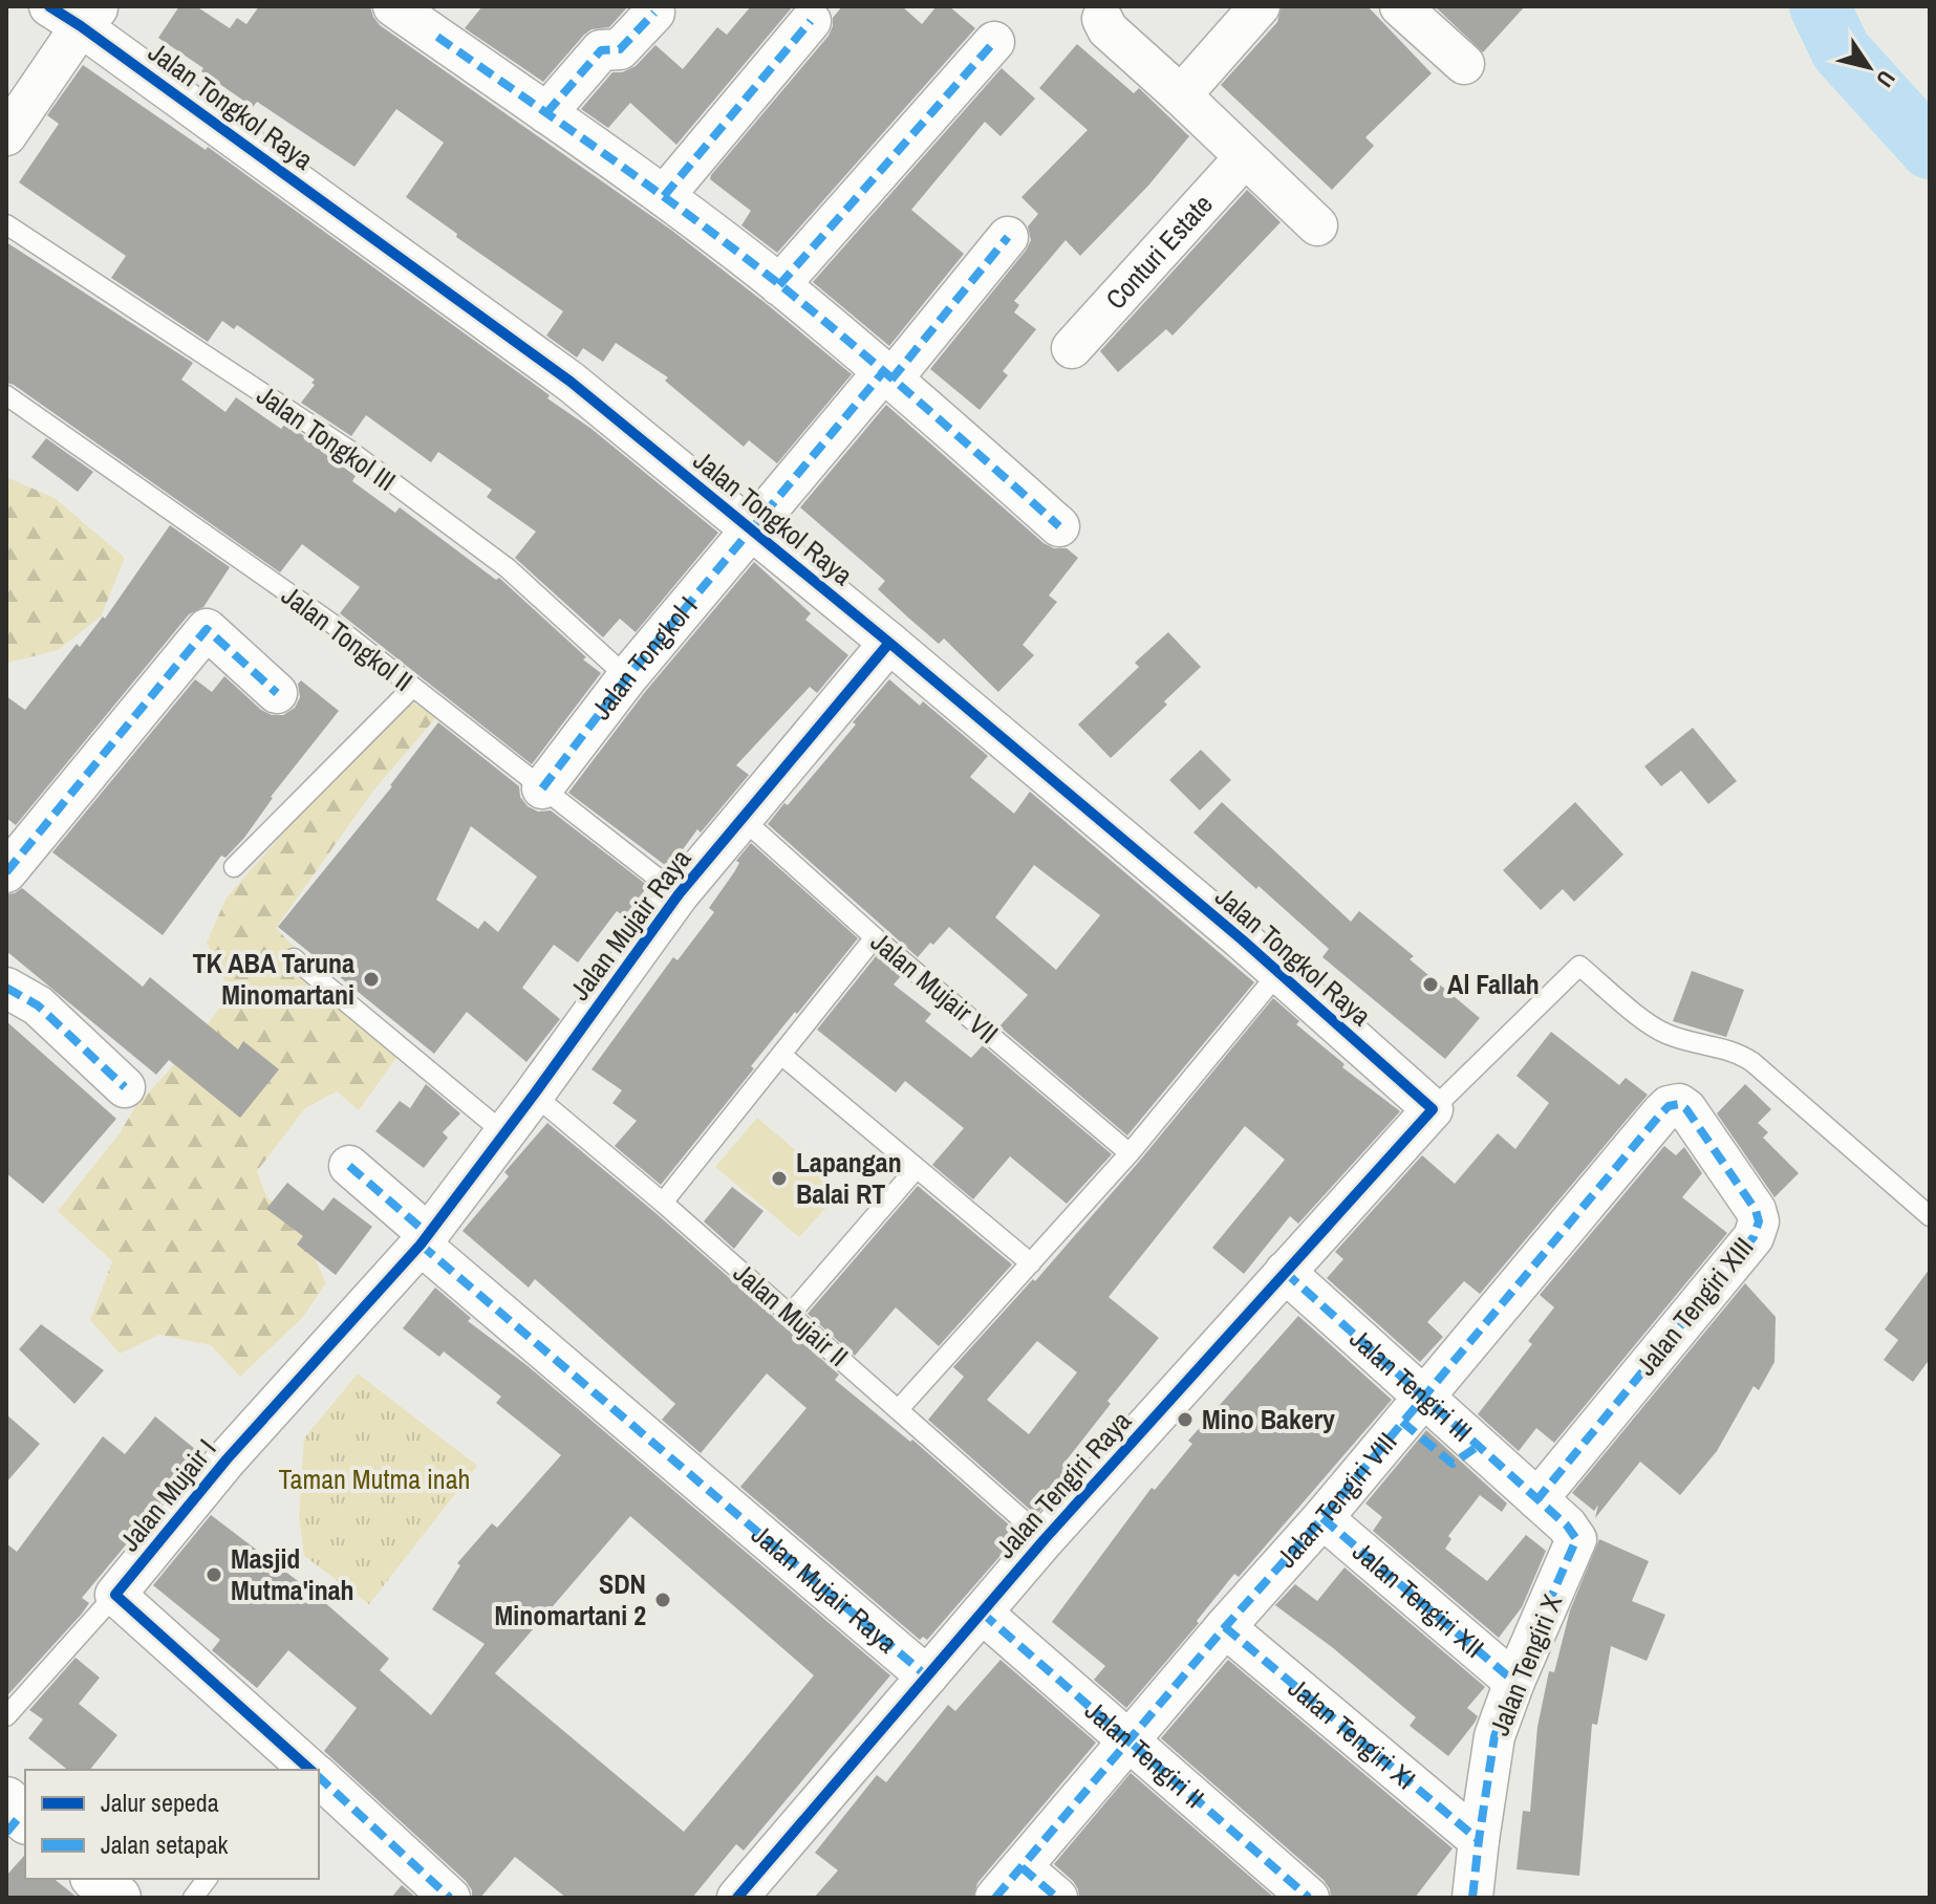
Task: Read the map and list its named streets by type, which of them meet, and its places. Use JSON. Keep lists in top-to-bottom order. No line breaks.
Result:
{"streets":{"street":["Jalan Tongkol Raya","Conturi Estate","Jalan Tongkol I","Jalan Mujair Raya","Jalan Tengiri XIII","Jalan Tengiri III","Jalan Tengiri Raya","Jalan Mujair I","Jalan Tengiri VIII","Jalan Tengiri XII","Jalan Tengiri X","Jalan Tengiri XI","Jalan Tengiri II"],"lane":["Jalan Tongkol III","Jalan Tongkol II","Jalan Mujair VII","Jalan Mujair II"]},"crossings":[["Jalan Tongkol Raya","Jalan Tongkol I"],["Jalan Tongkol Raya","Jalan Mujair Raya"],["Jalan Tongkol Raya","Jalan Tengiri Raya"],["Jalan Tongkol III","Jalan Tongkol I"],["Jalan Tongkol II","Jalan Tongkol I"],["Jalan Tongkol II","Jalan Mujair Raya"],["Jalan Mujair Raya","Jalan Mujair VII"],["Jalan Mujair Raya","Jalan Mujair II"],["Jalan Mujair Raya","Jalan Tengiri Raya"],["Jalan Mujair Raya","Jalan Mujair I"],["Jalan Tengiri XIII","Jalan Tengiri III"],["Jalan Tengiri XIII","Jalan Tengiri VIII"],["Jalan Tengiri XIII","Jalan Tengiri X"],["Jalan Mujair II","Jalan Tengiri Raya"],["Jalan Tengiri III","Jalan Tengiri Raya"],["Jalan Tengiri III","Jalan Tengiri VIII"],["Jalan Tengiri III","Jalan Tengiri X"],["Jalan Tengiri Raya","Jalan Tengiri II"],["Jalan Tengiri VIII","Jalan Tengiri XII"],["Jalan Tengiri VIII","Jalan Tengiri XI"],["Jalan Tengiri VIII","Jalan Tengiri II"],["Jalan Tengiri XII","Jalan Tengiri X"],["Jalan Tengiri X","Jalan Tengiri XI"]],"parks":["Taman Mutma inah"],"places":["TK ABA Taruna Minomartani","Al Fallah","Lapangan Balai RT","Mino Bakery","Masjid Mutma'inah","SDN Minomartani 2"],"legend":["Jalur sepeda","Jalan setapak"],"north":"bottom right"}
